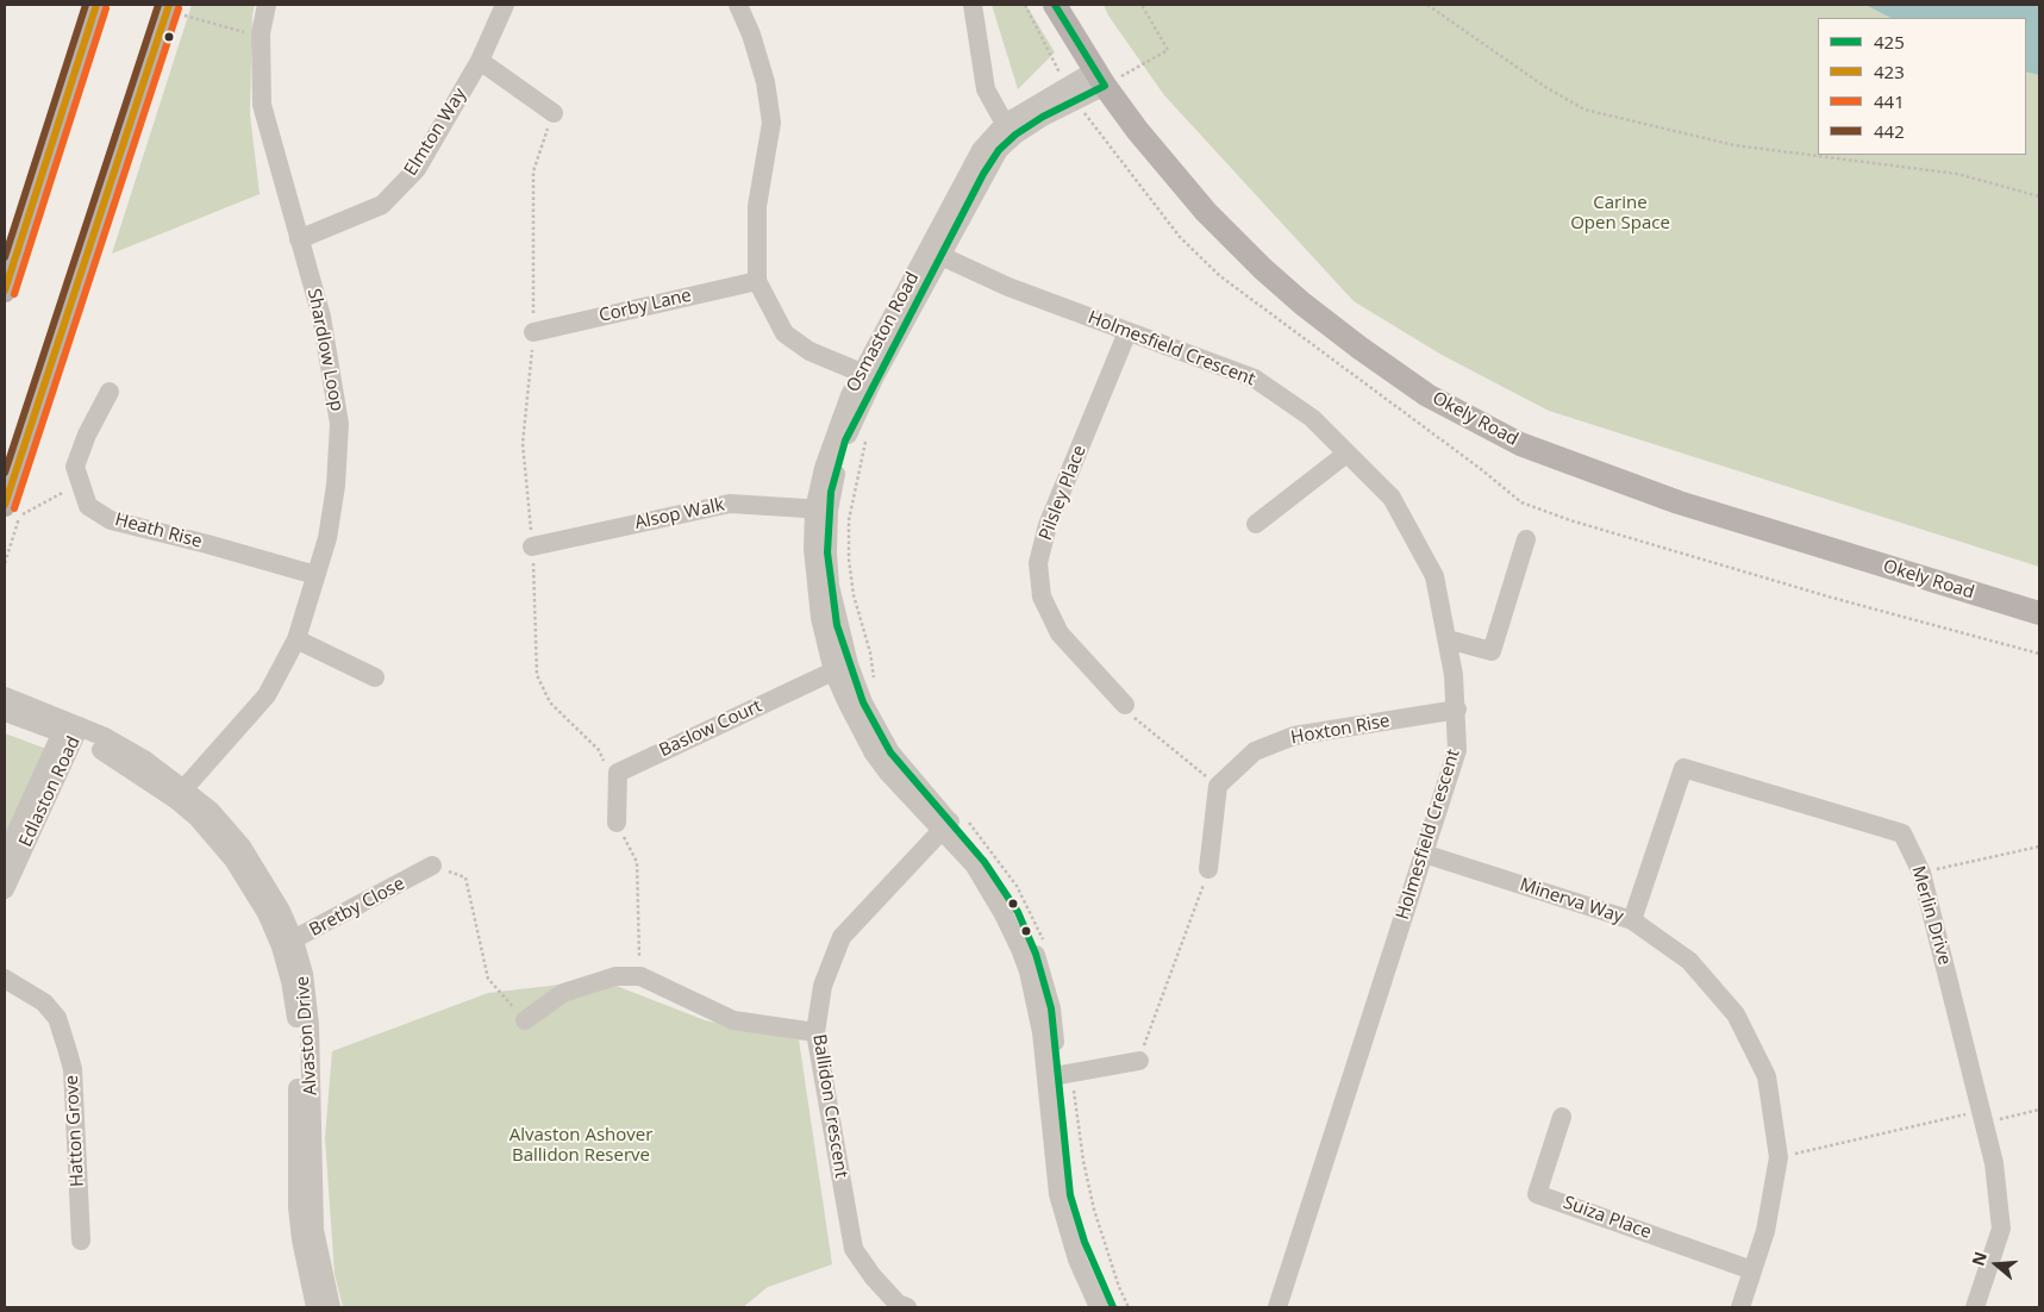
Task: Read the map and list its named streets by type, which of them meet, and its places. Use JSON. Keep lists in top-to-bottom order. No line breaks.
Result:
{"streets":{"main road":["Okely Road"],"street":["Elmton Way","Corby Lane","Osmaston Road","Holmesfield Crescent","Shardlow Loop","Pilsley Place","Alsop Walk","Heath Rise","Baslow Court","Hoxton Rise","Edlaston Road","Minerva Way","Bretby Close","Merlin Drive","Alvaston Drive","Ballidon Crescent","Hatton Grove","Suiza Place"]},"crossings":[["Elmton Way","Shardlow Loop"],["Osmaston Road","Holmesfield Crescent"],["Osmaston Road","Okely Road"],["Osmaston Road","Alsop Walk"],["Osmaston Road","Baslow Court"],["Osmaston Road","Ballidon Crescent"],["Holmesfield Crescent","Pilsley Place"],["Holmesfield Crescent","Hoxton Rise"],["Holmesfield Crescent","Minerva Way"],["Shardlow Loop","Heath Rise"],["Shardlow Loop","Alvaston Drive"],["Edlaston Road","Alvaston Drive"],["Minerva Way","Merlin Drive"],["Minerva Way","Suiza Place"],["Bretby Close","Alvaston Drive"]],"parks":["Carine Open Space","Alvaston Ashover Ballidon Reserve"],"lines":["transit line 425","transit line 423","transit line 442","transit line 441"],"legend":["425","423","441","442"],"north":"left"}
